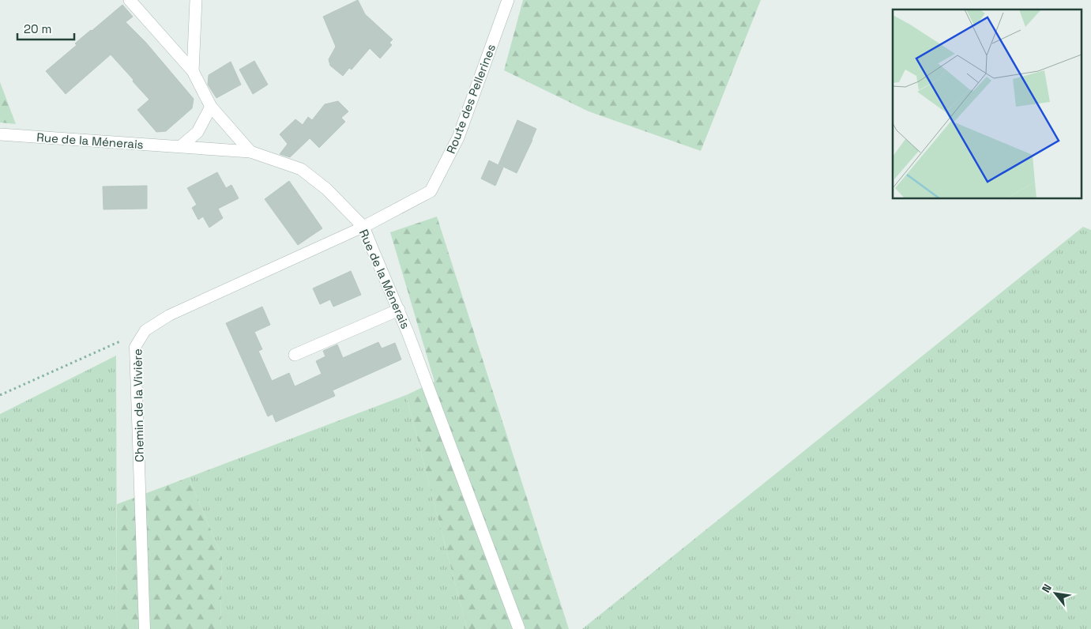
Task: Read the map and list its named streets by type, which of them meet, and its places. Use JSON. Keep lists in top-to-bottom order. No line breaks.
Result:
{"streets":{"street":["Route des Pellerines","Rue de la Ménerais"],"lane":["Chemin de la Vivière"]},"crossings":[["Route des Pellerines","Rue de la Ménerais"],["Route des Pellerines","Chemin de la Vivière"],["Rue de la Ménerais","Chemin de la Vivière"]],"scale_bar":"20 m","north":"top left"}
